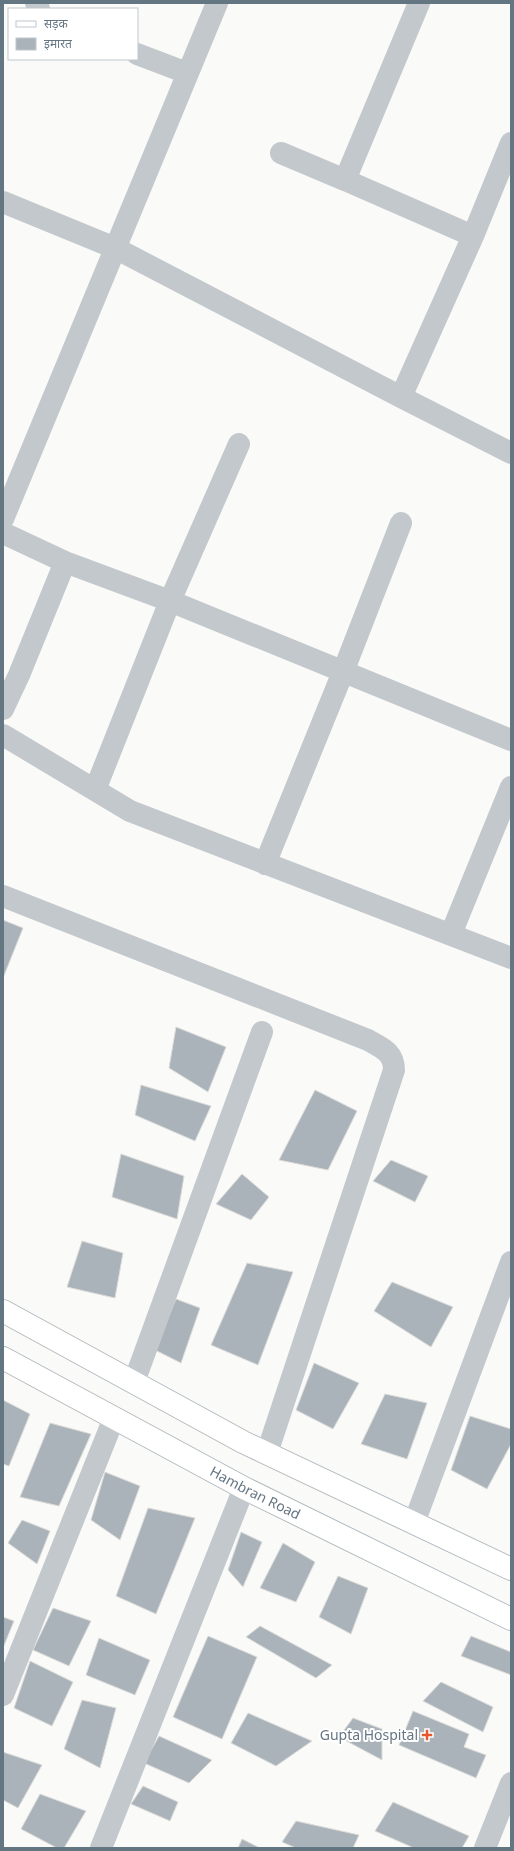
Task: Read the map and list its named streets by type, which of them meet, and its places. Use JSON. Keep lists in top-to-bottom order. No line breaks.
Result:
{"streets":{"main road":["Hambran Road"]},"places":{"health":["Gupta Hospital"]},"legend":["सड़क","इमारत"]}
